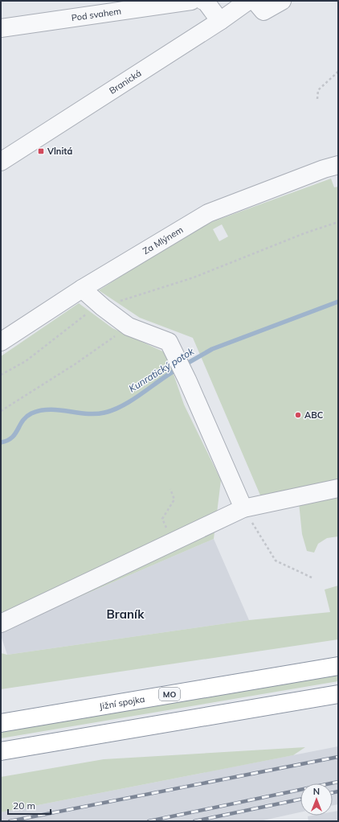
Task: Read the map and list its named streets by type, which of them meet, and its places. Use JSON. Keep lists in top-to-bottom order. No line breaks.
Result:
{"streets":{"highway":["MO","Jižní spojka"],"street":["Pod svahem","Branická","Za Mlýnem"]},"districts":["Braník"],"water":["Kunratický potok"],"places":{"transit":["Vlnitá"],"other":["ABC"]},"scale_bar":"20 m","north":"top"}
